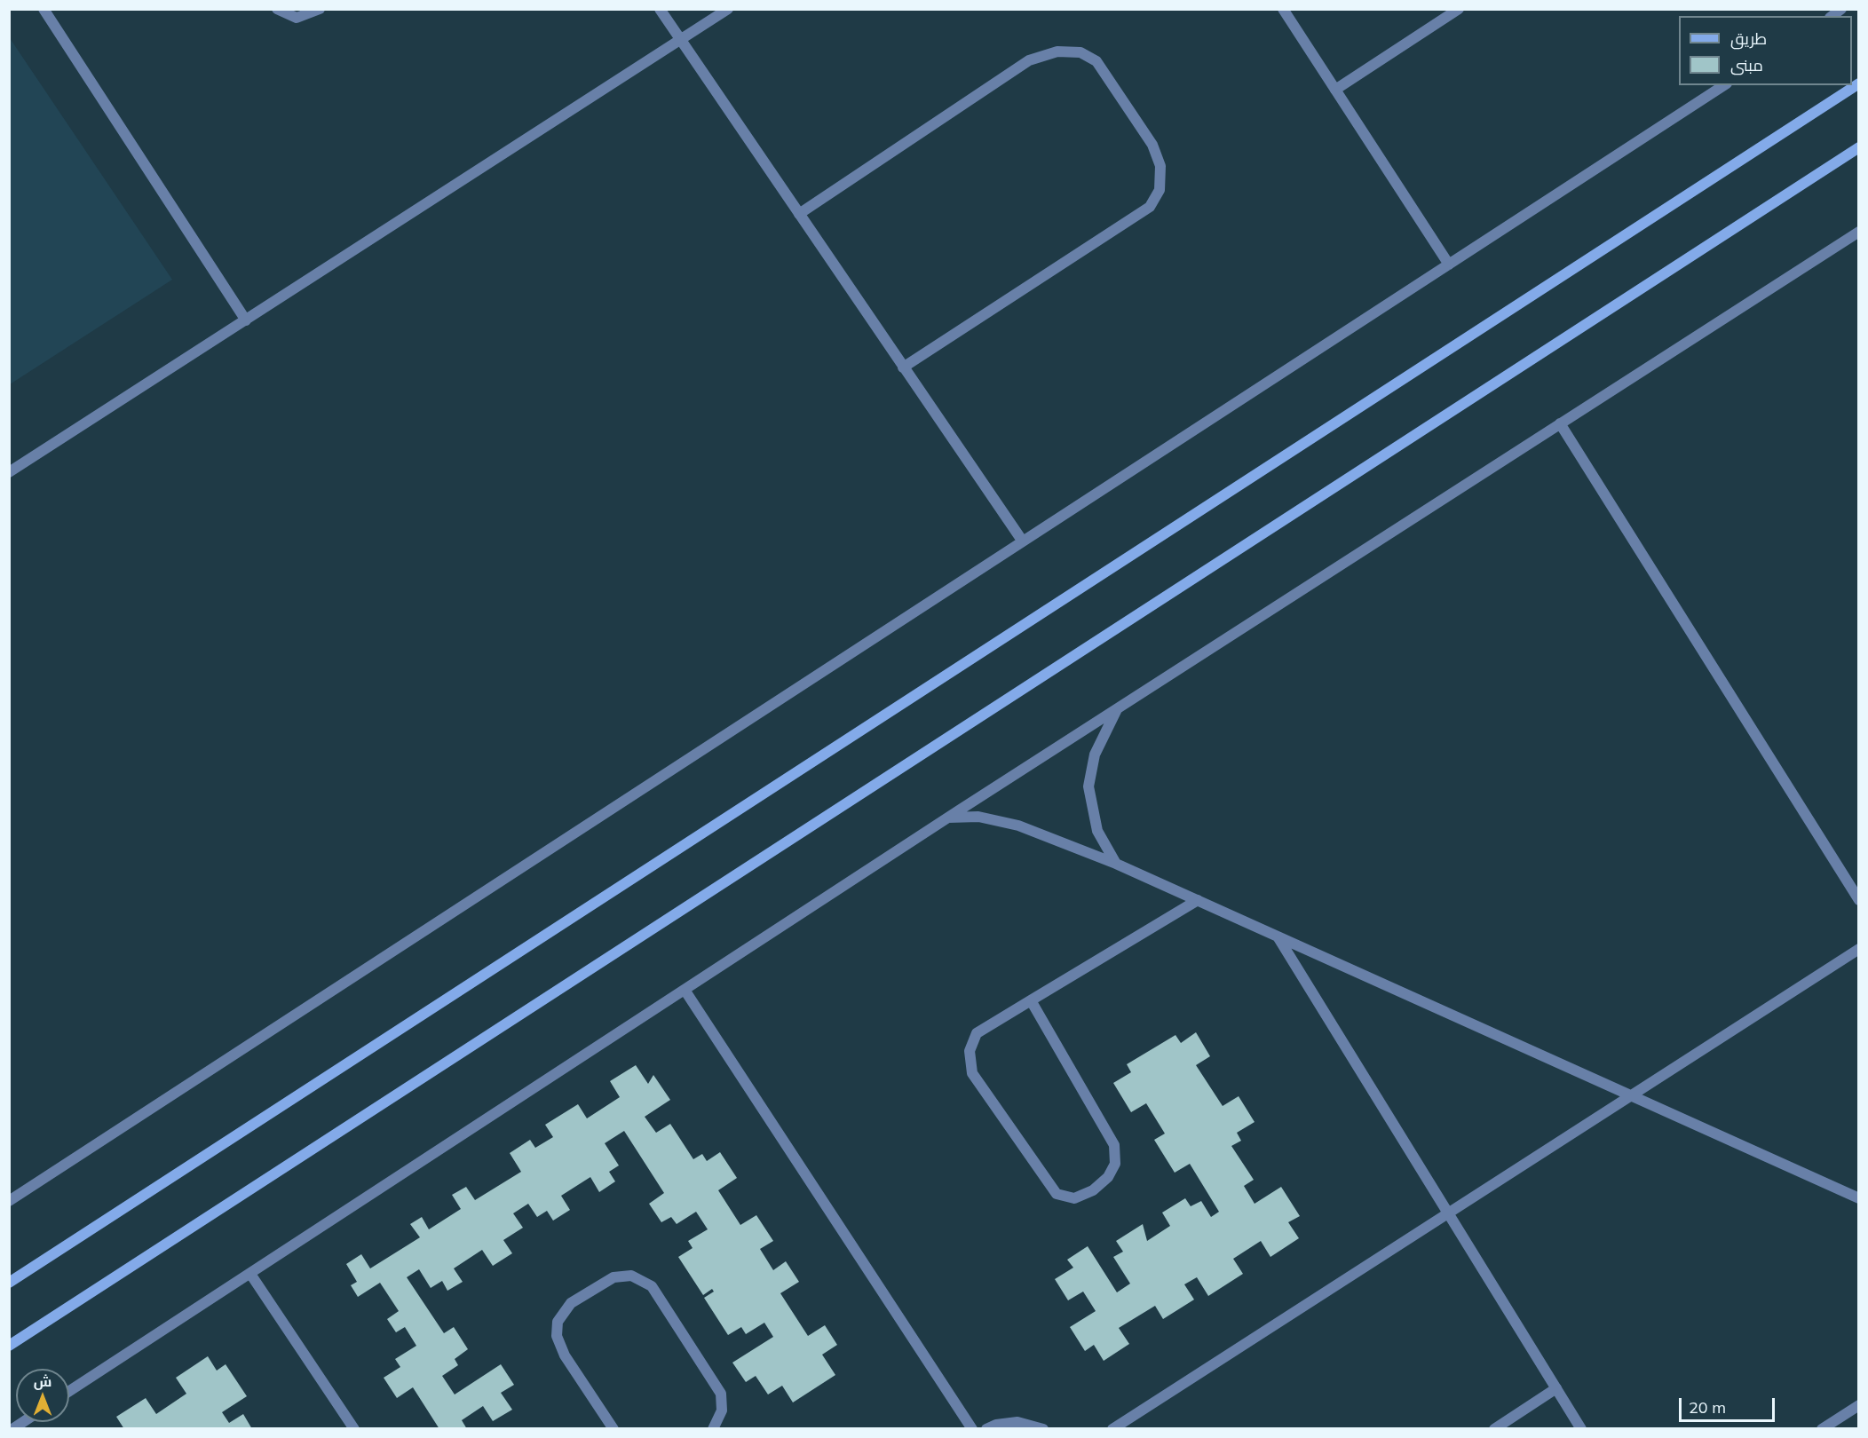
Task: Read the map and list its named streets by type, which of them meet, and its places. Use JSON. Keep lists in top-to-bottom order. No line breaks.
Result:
{"legend":["طريق","مبنى"],"scale_bar":"20 m","north":"top"}
